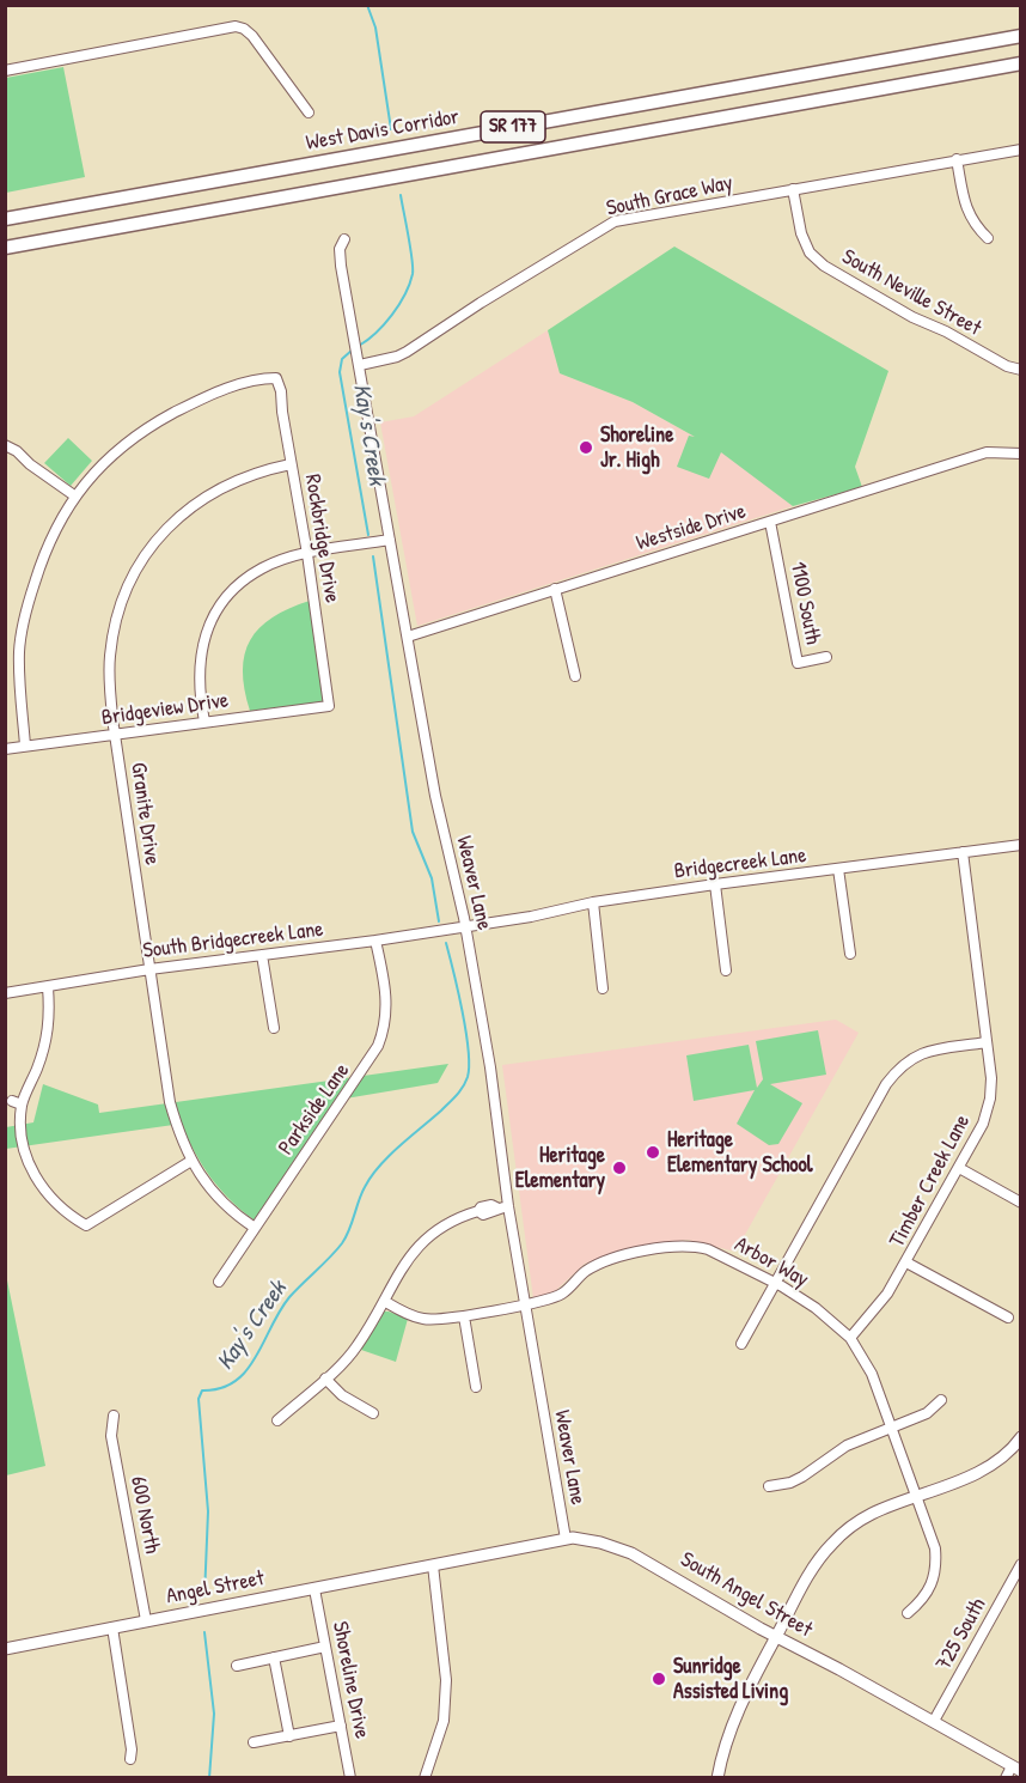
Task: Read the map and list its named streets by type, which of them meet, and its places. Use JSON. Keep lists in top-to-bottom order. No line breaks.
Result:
{"streets":{"highway":["SR 177","West Davis Corridor"],"main road":["Angel Street","South Angel Street"],"street":["South Grace Way","South Neville Street","Westside Drive","Rockbridge Drive","1100 South","Bridgeview Drive","Granite Drive","Bridgecreek Lane","Weaver Lane","South Bridgecreek Lane","Parkside Lane","Timber Creek Lane","Arbor Way","600 North","725 South","Shoreline Drive"]},"crossings":[["South Grace Way","South Neville Street"],["South Grace Way","Weaver Lane"],["Westside Drive","1100 South"],["Westside Drive","Weaver Lane"],["Rockbridge Drive","Bridgeview Drive"],["Rockbridge Drive","Granite Drive"],["Bridgeview Drive","Granite Drive"],["Granite Drive","South Bridgecreek Lane"],["Granite Drive","Parkside Lane"],["Bridgecreek Lane","Weaver Lane"],["Bridgecreek Lane","South Bridgecreek Lane"],["Bridgecreek Lane","Timber Creek Lane"],["Weaver Lane","South Bridgecreek Lane"],["Weaver Lane","Arbor Way"],["Weaver Lane","South Angel Street"],["South Bridgecreek Lane","Parkside Lane"],["Timber Creek Lane","Arbor Way"],["600 North","Angel Street"],["Angel Street","South Angel Street"],["Angel Street","Shoreline Drive"],["South Angel Street","725 South"]],"water":["Kay's Creek"],"places":["Shoreline Jr. High","Heritage Elementary School","Heritage Elementary","Sunridge Assisted Living"]}
